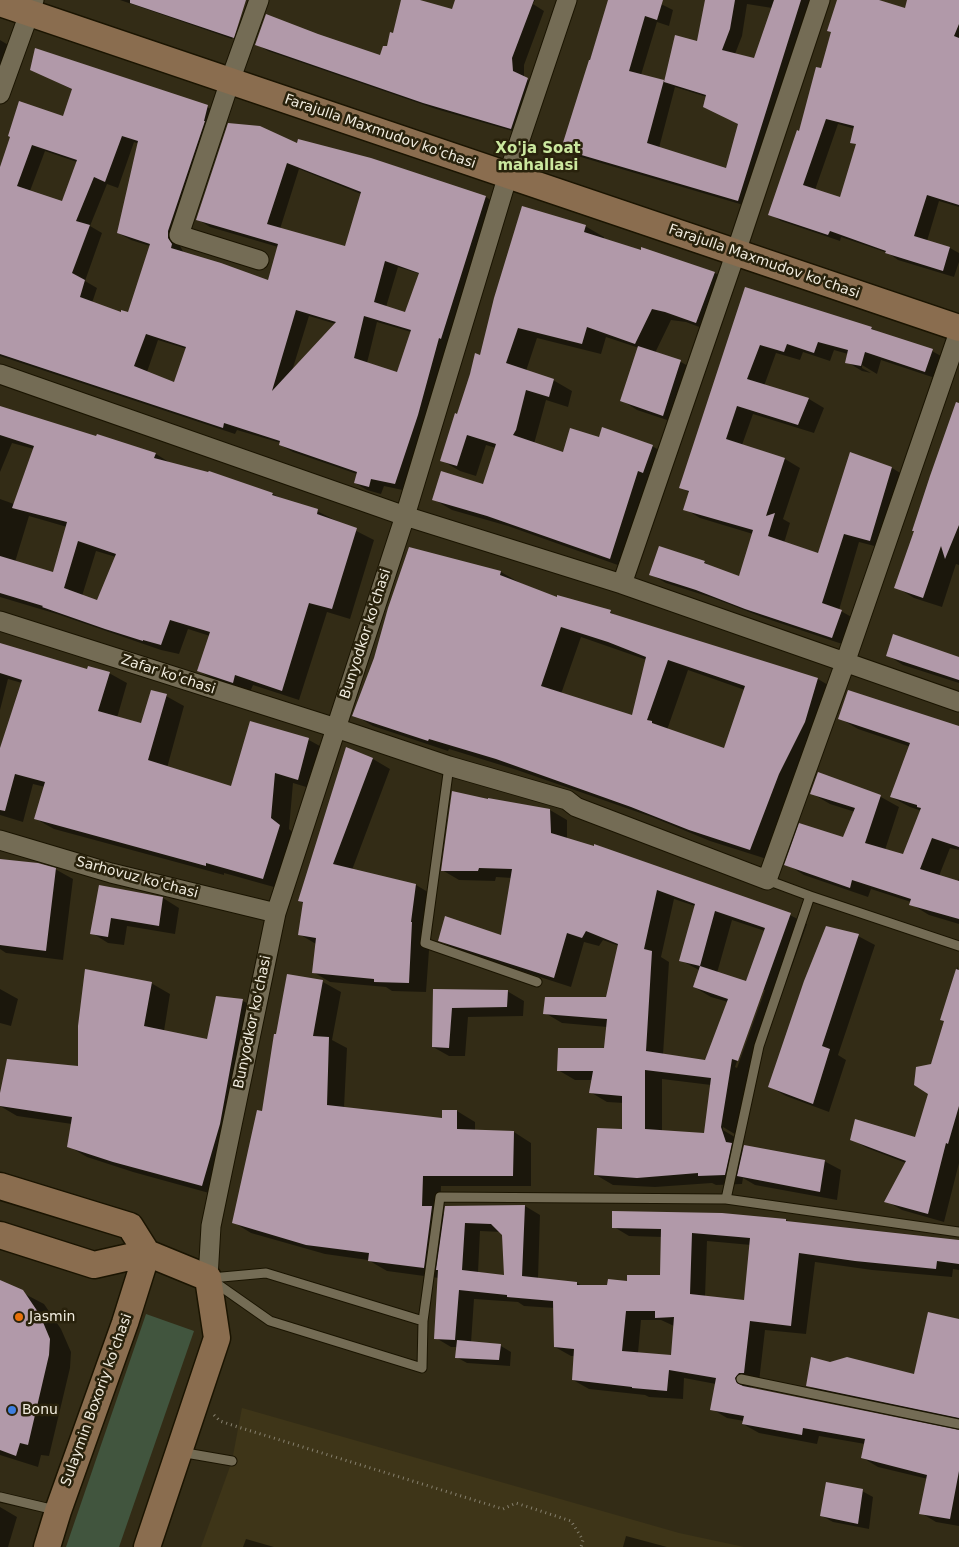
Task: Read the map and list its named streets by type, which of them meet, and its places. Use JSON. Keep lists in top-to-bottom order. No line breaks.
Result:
{"streets":{"main road":["Farajulla Maxmudov ko'chasi","Sulaymin Boxoriy ko'chasi"],"street":["Bunyodkor ko'chasi","Zafar ko'chasi","Sarhovuz ko'chasi"]},"crossings":[["Farajulla Maxmudov ko'chasi","Bunyodkor ko'chasi"],["Bunyodkor ko'chasi","Zafar ko'chasi"],["Bunyodkor ko'chasi","Sarhovuz ko'chasi"]],"districts":["Xo'ja Soat mahallasi"],"places":["Jasmin","Bonu"]}
